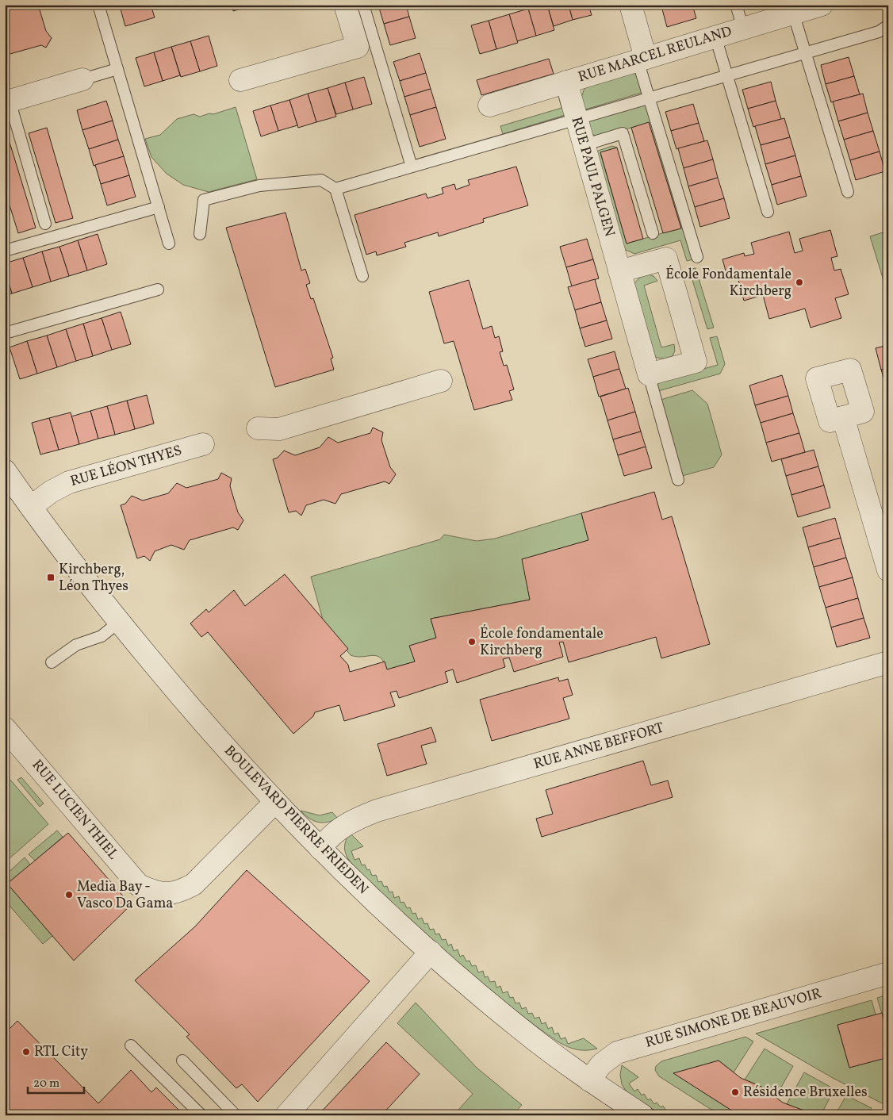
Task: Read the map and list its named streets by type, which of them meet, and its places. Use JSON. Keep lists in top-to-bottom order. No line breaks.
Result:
{"streets":{"street":["RUE MARCEL REULAND","RUE PAUL PALGEN","RUE LÉON THYES","RUE ANNE BEFFORT","RUE LUCIEN THIEL","BOULEVARD PIERRE FRIEDEN","RUE SIMONE DE BEAUVOIR"]},"crossings":[["RUE MARCEL REULAND","RUE PAUL PALGEN"],["RUE LÉON THYES","BOULEVARD PIERRE FRIEDEN"],["RUE ANNE BEFFORT","BOULEVARD PIERRE FRIEDEN"],["RUE LUCIEN THIEL","BOULEVARD PIERRE FRIEDEN"],["BOULEVARD PIERRE FRIEDEN","RUE SIMONE DE BEAUVOIR"]],"places":{"other":["École Fondamentale Kirchberg","École fondamentale Kirchberg","Media Bay - Vasco Da Gama","RTL City","Résidence Bruxelles"],"transit":["Kirchberg, Léon Thyes"]},"scale_bar":"20 m"}
